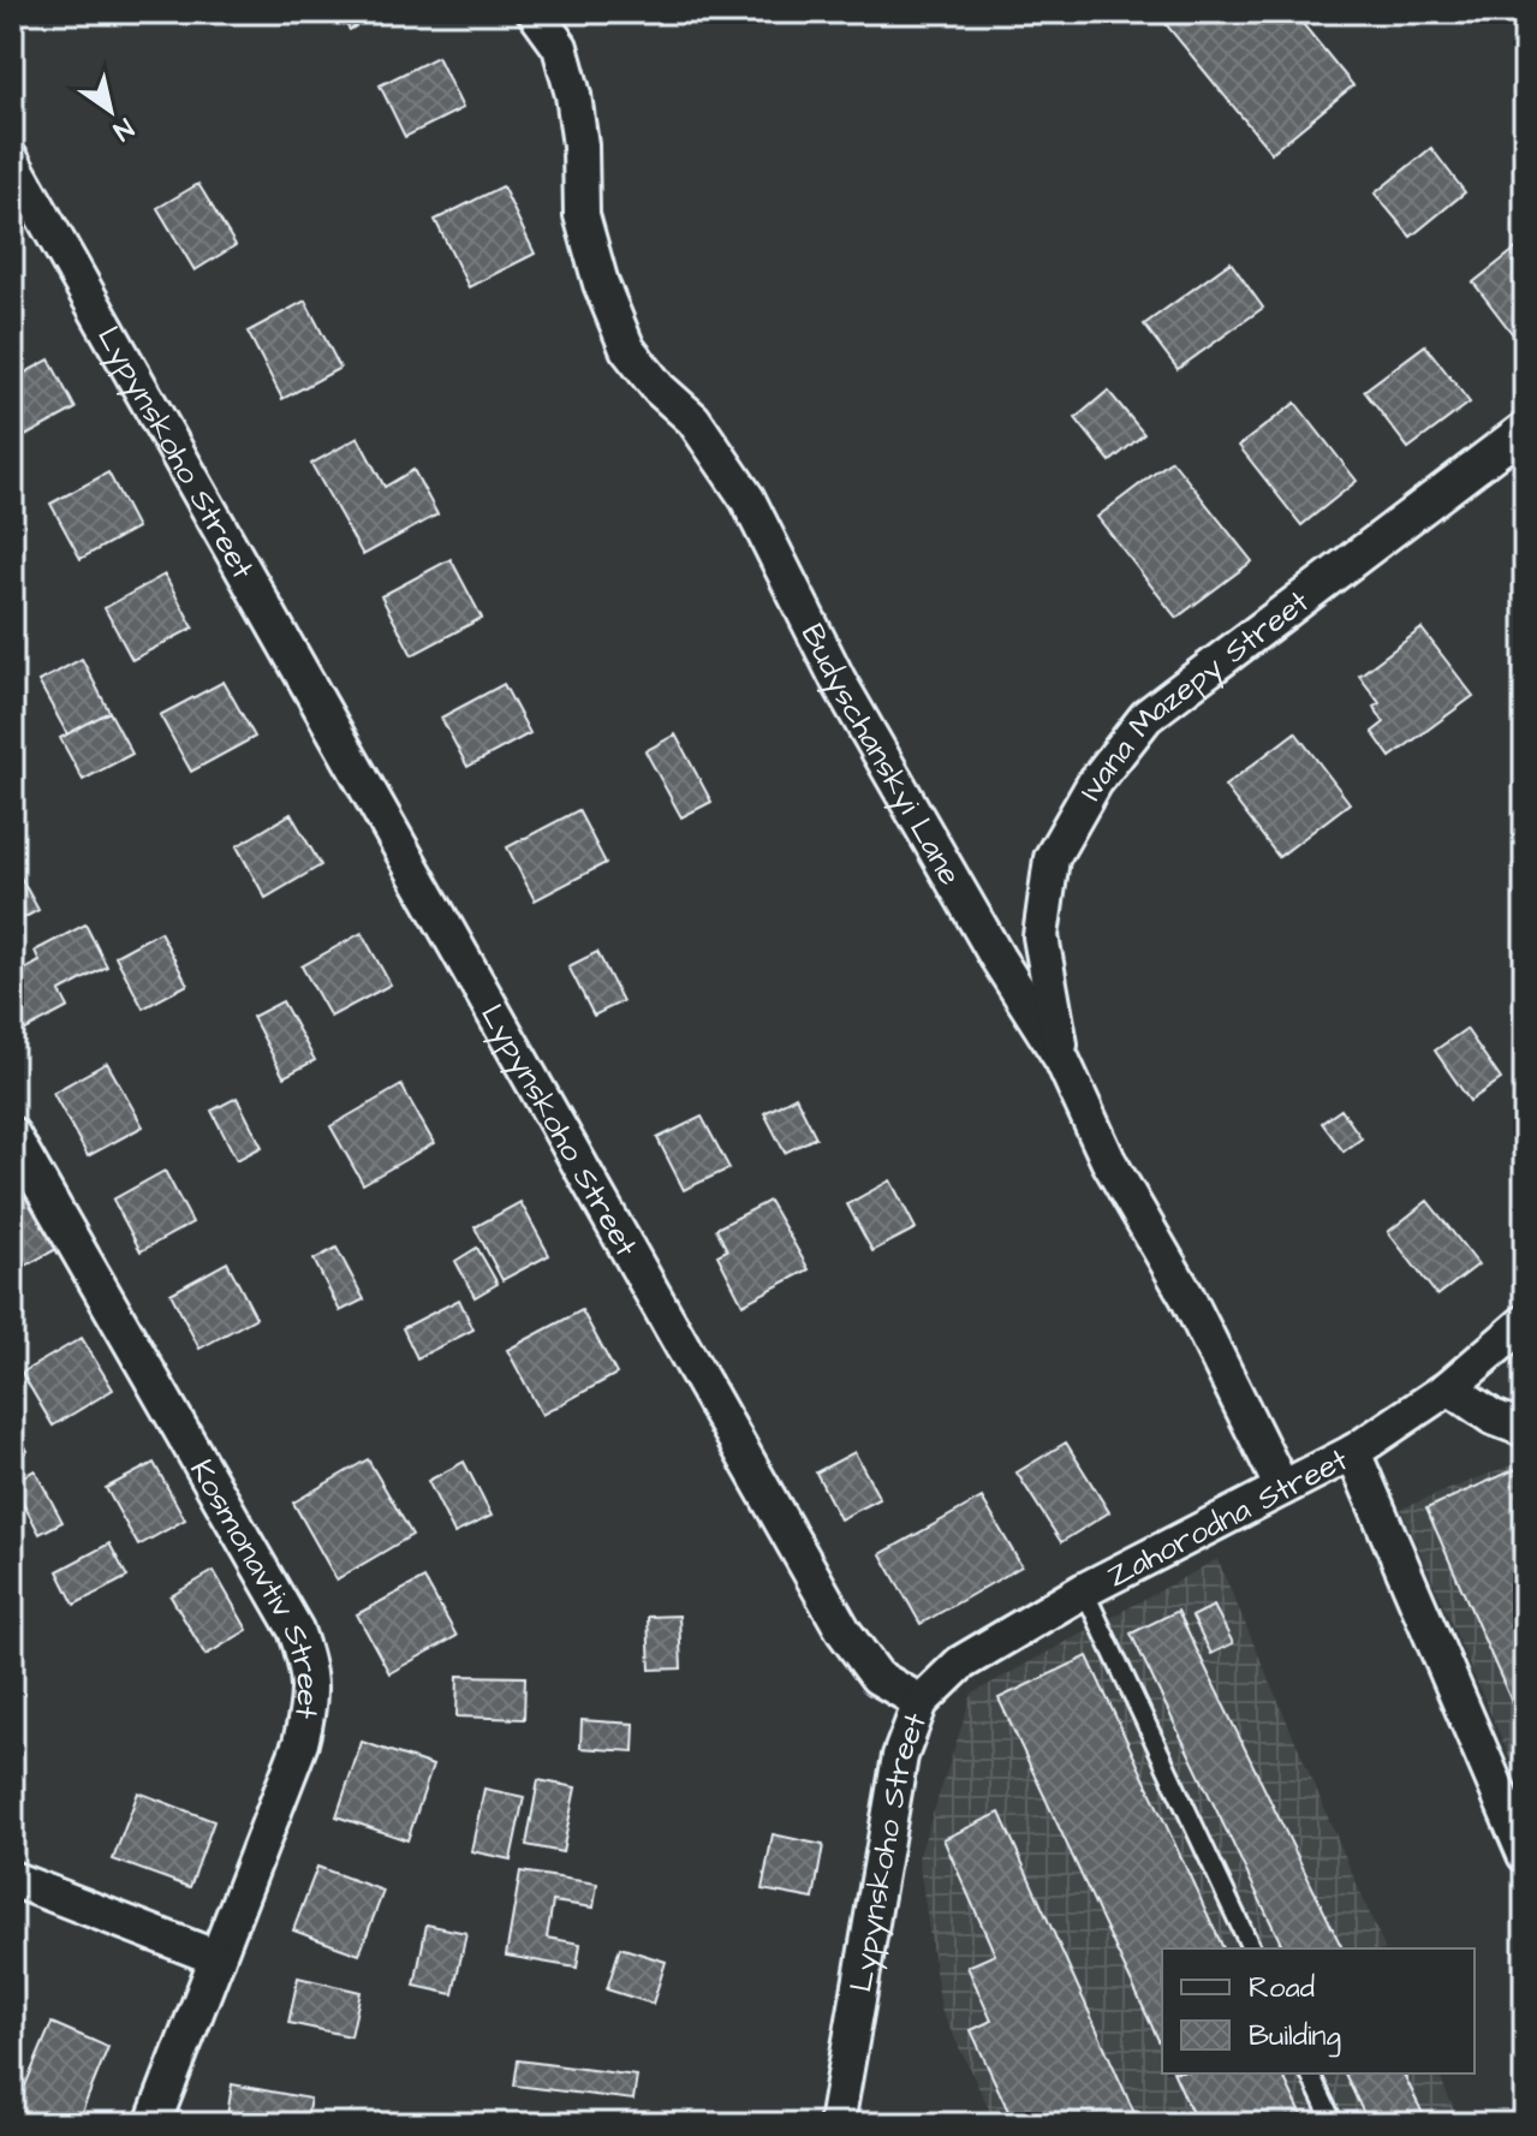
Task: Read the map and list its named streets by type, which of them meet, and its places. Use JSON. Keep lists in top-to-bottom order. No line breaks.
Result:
{"streets":{"street":["Lypynskoho Street","Ivana Mazepy Street","Budyschanskyi Lane","Zahorodna Street","Kosmonavtiv Street"]},"crossings":[["Lypynskoho Street","Zahorodna Street"],["Ivana Mazepy Street","Budyschanskyi Lane"],["Budyschanskyi Lane","Zahorodna Street"]],"legend":["Road","Building"],"north":"bottom right"}
